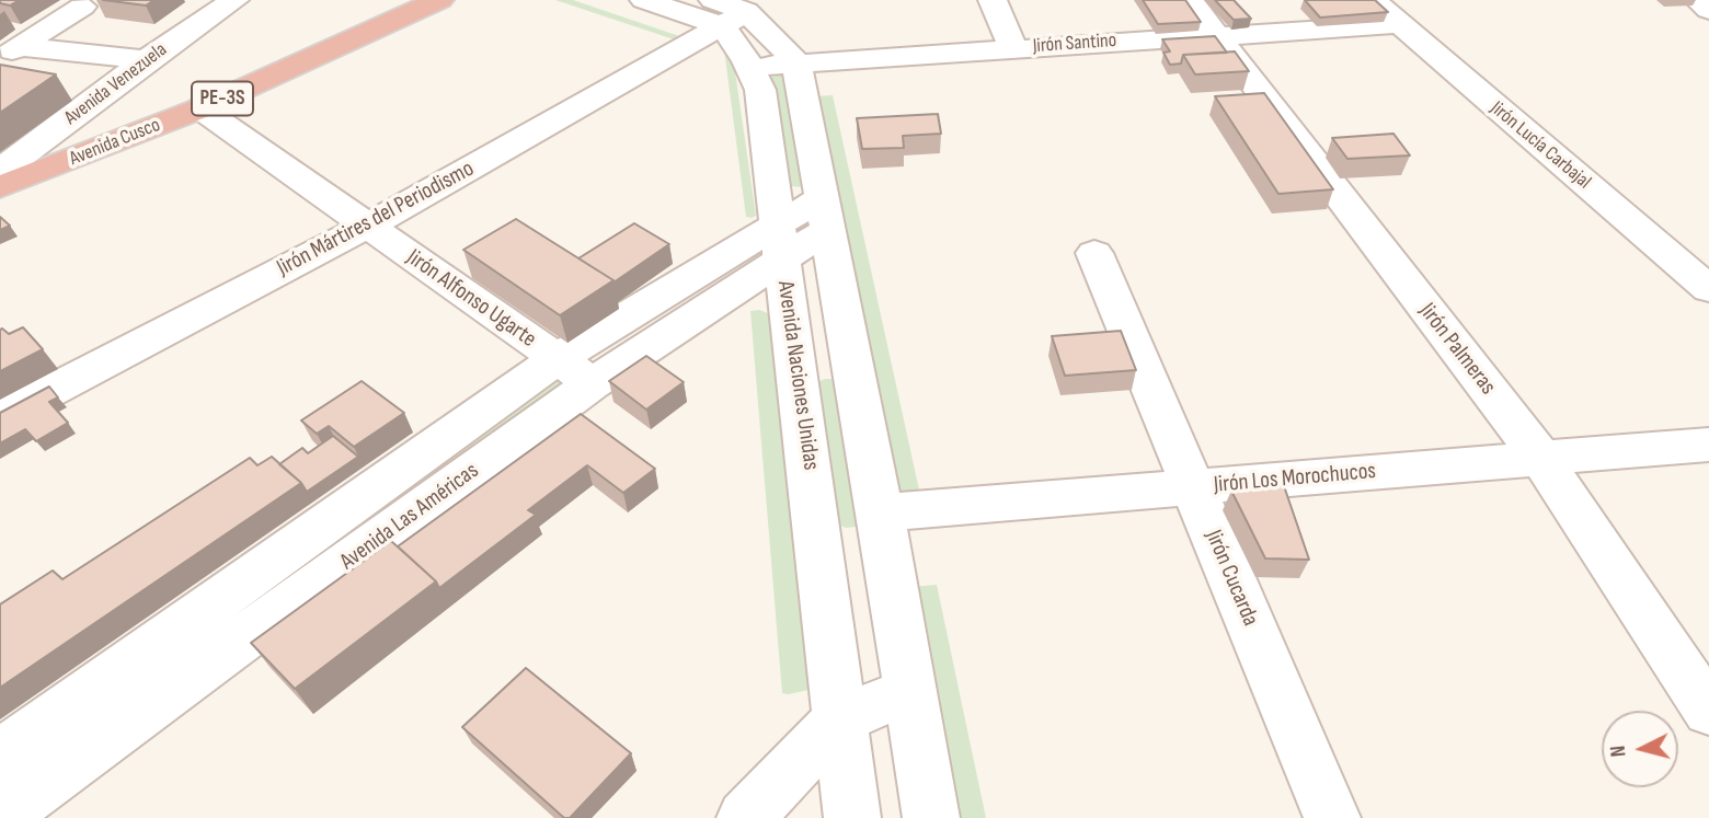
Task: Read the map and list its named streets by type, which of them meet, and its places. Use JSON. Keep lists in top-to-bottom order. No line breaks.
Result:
{"streets":{"highway":["PE-3S","Avenida Cusco"],"street":["Jirón Santino","Avenida Venezuela","Jirón Lucía Carbajal","Jirón Mártires del Periodismo","Jirón Alfonso Ugarte","Jirón Palmeras","Avenida Naciones Unidas","Jirón Los Morochucos","Avenida Las Américas","Jirón Cucarda"]},"crossings":[["Jirón Santino","Jirón Lucía Carbajal"],["Jirón Santino","Jirón Palmeras"],["Jirón Santino","Avenida Naciones Unidas"],["Avenida Cusco","Jirón Alfonso Ugarte"],["Jirón Mártires del Periodismo","Jirón Alfonso Ugarte"],["Jirón Mártires del Periodismo","Avenida Naciones Unidas"],["Jirón Alfonso Ugarte","Avenida Las Américas"],["Jirón Palmeras","Jirón Los Morochucos"],["Avenida Naciones Unidas","Avenida Las Américas"],["Jirón Los Morochucos","Jirón Cucarda"]],"north":"left"}
